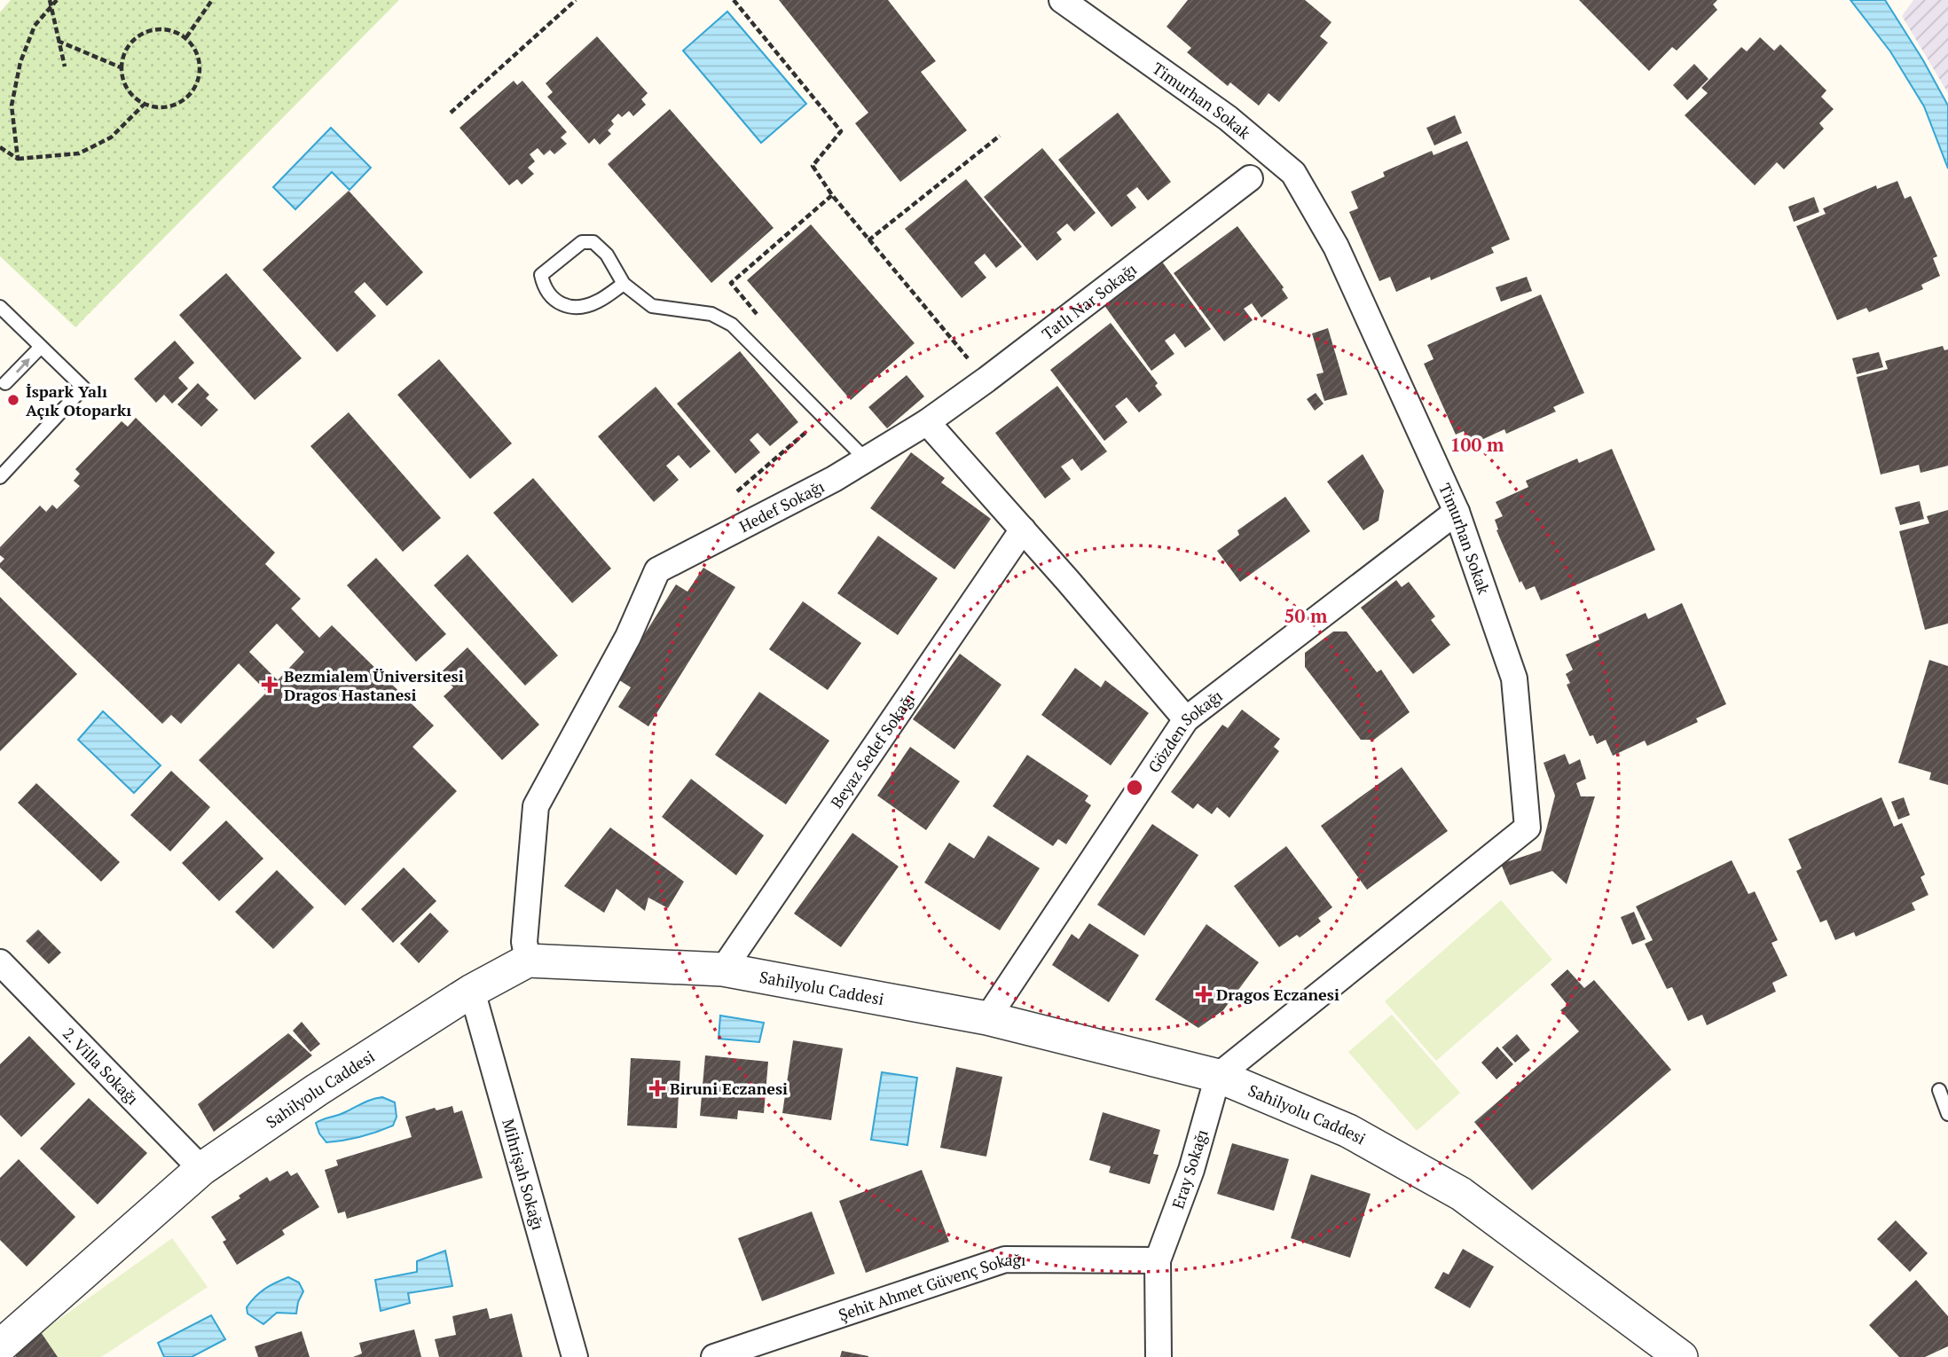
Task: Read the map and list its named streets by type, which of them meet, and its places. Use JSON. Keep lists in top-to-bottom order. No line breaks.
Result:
{"streets":{"street":["Timurhan Sokak","Tatlı Nar Sokağı","Hedef Sokağı","Gözden Sokağı","Beyaz Sedef Sokağı","Sahilyolu Caddesi","2. Villa Sokağı","Eray Sokağı","Mihrişah Sokağı","Şehit Ahmet Güvenç Sokağı"]},"crossings":[["Timurhan Sokak","Gözden Sokağı"],["Timurhan Sokak","Sahilyolu Caddesi"],["Timurhan Sokak","Eray Sokağı"],["Tatlı Nar Sokağı","Hedef Sokağı"],["Hedef Sokağı","Sahilyolu Caddesi"],["Gözden Sokağı","Sahilyolu Caddesi"],["Beyaz Sedef Sokağı","Sahilyolu Caddesi"],["Sahilyolu Caddesi","2. Villa Sokağı"],["Sahilyolu Caddesi","Eray Sokağı"],["Sahilyolu Caddesi","Mihrişah Sokağı"],["Eray Sokağı","Şehit Ahmet Güvenç Sokağı"]],"places":{"other":["İspark Yalı Açık Otoparkı"],"health":["Bezmialem Üniversitesi Dragos Hastanesi","Dragos Eczanesi","Biruni Eczanesi"]},"rings":["100 m","50 m"]}
